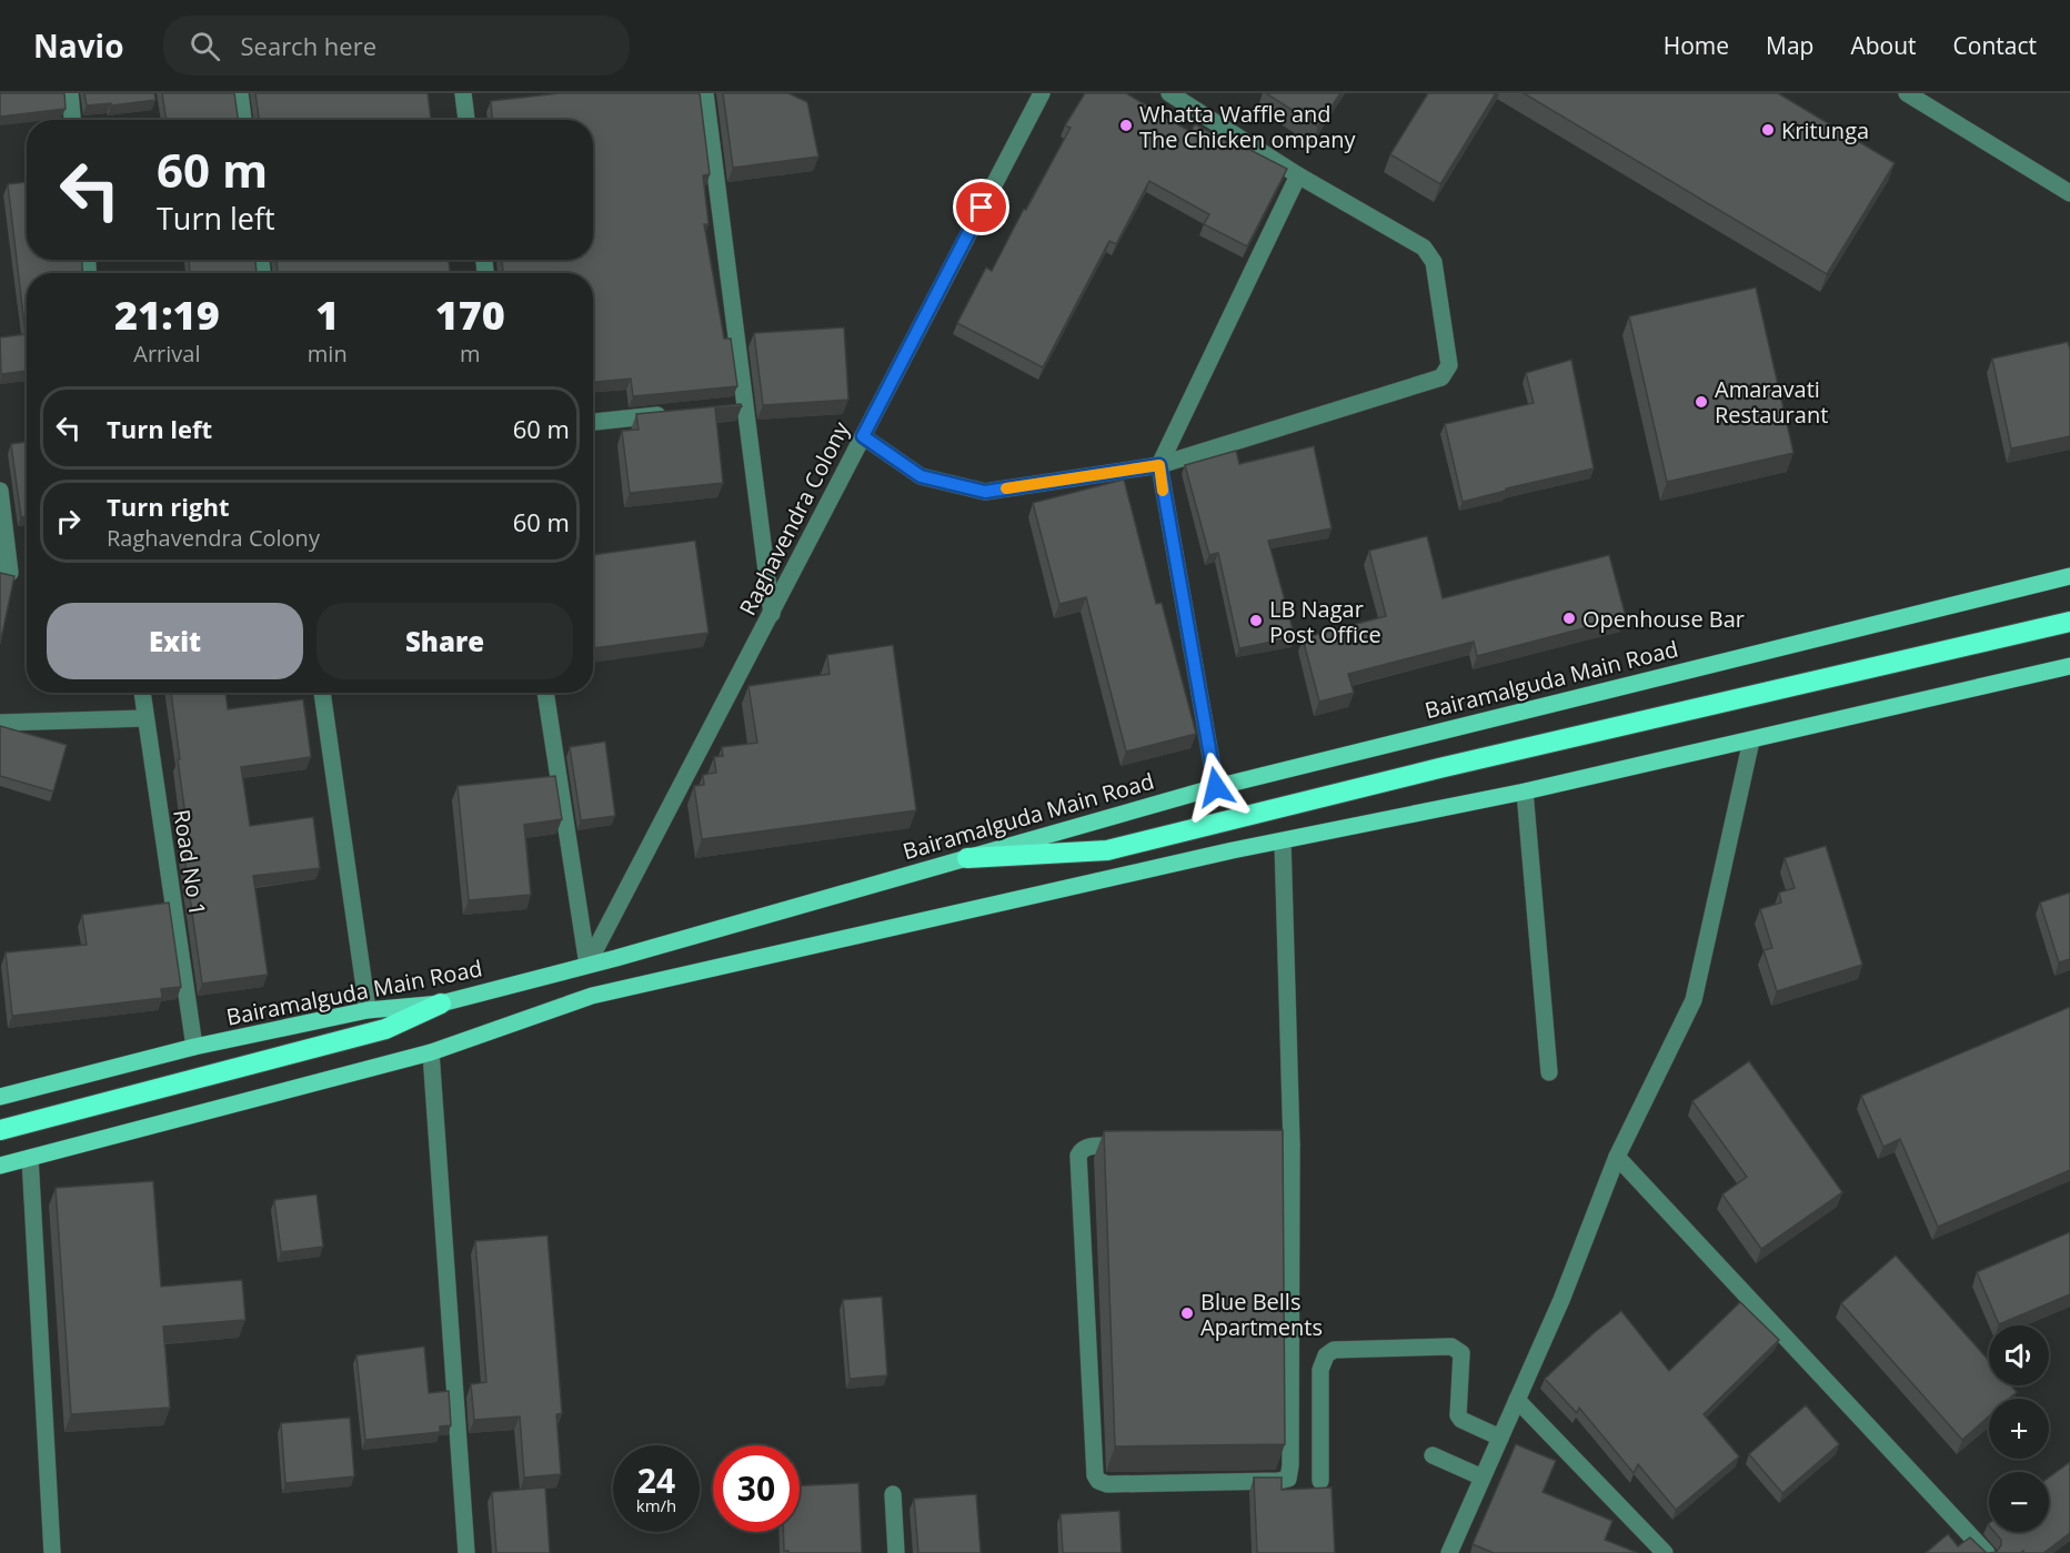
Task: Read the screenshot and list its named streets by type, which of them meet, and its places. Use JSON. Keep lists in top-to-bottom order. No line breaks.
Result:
{"streets":{"main road":["Bairamalguda Main Road"],"street":["Raghavendra Colony","Road No 1"]},"crossings":[["Raghavendra Colony","Bairamalguda Main Road"],["Bairamalguda Main Road","Road No 1"]],"places":["Whatta Waffle and The Chicken ompany","Kritunga","Amaravati Restaurant","Openhouse Bar","LB Nagar Post Office","Blue Bells Apartments"],"page":{"header":"Navio","search":"Search here","nav":["Home","Map","About","Contact"],"turn":["60 m","Turn left"],"eta":["21:19","Arrival","1","min","170","m"],"list":[{"name":"Turn left","value":"60 m"},{"name":"Turn right","note":"Raghavendra Colony","value":"60 m"}],"buttons":["Exit","Share"],"map_buttons":["+","−"],"speed":"24 km/h","limit":"30"}}
